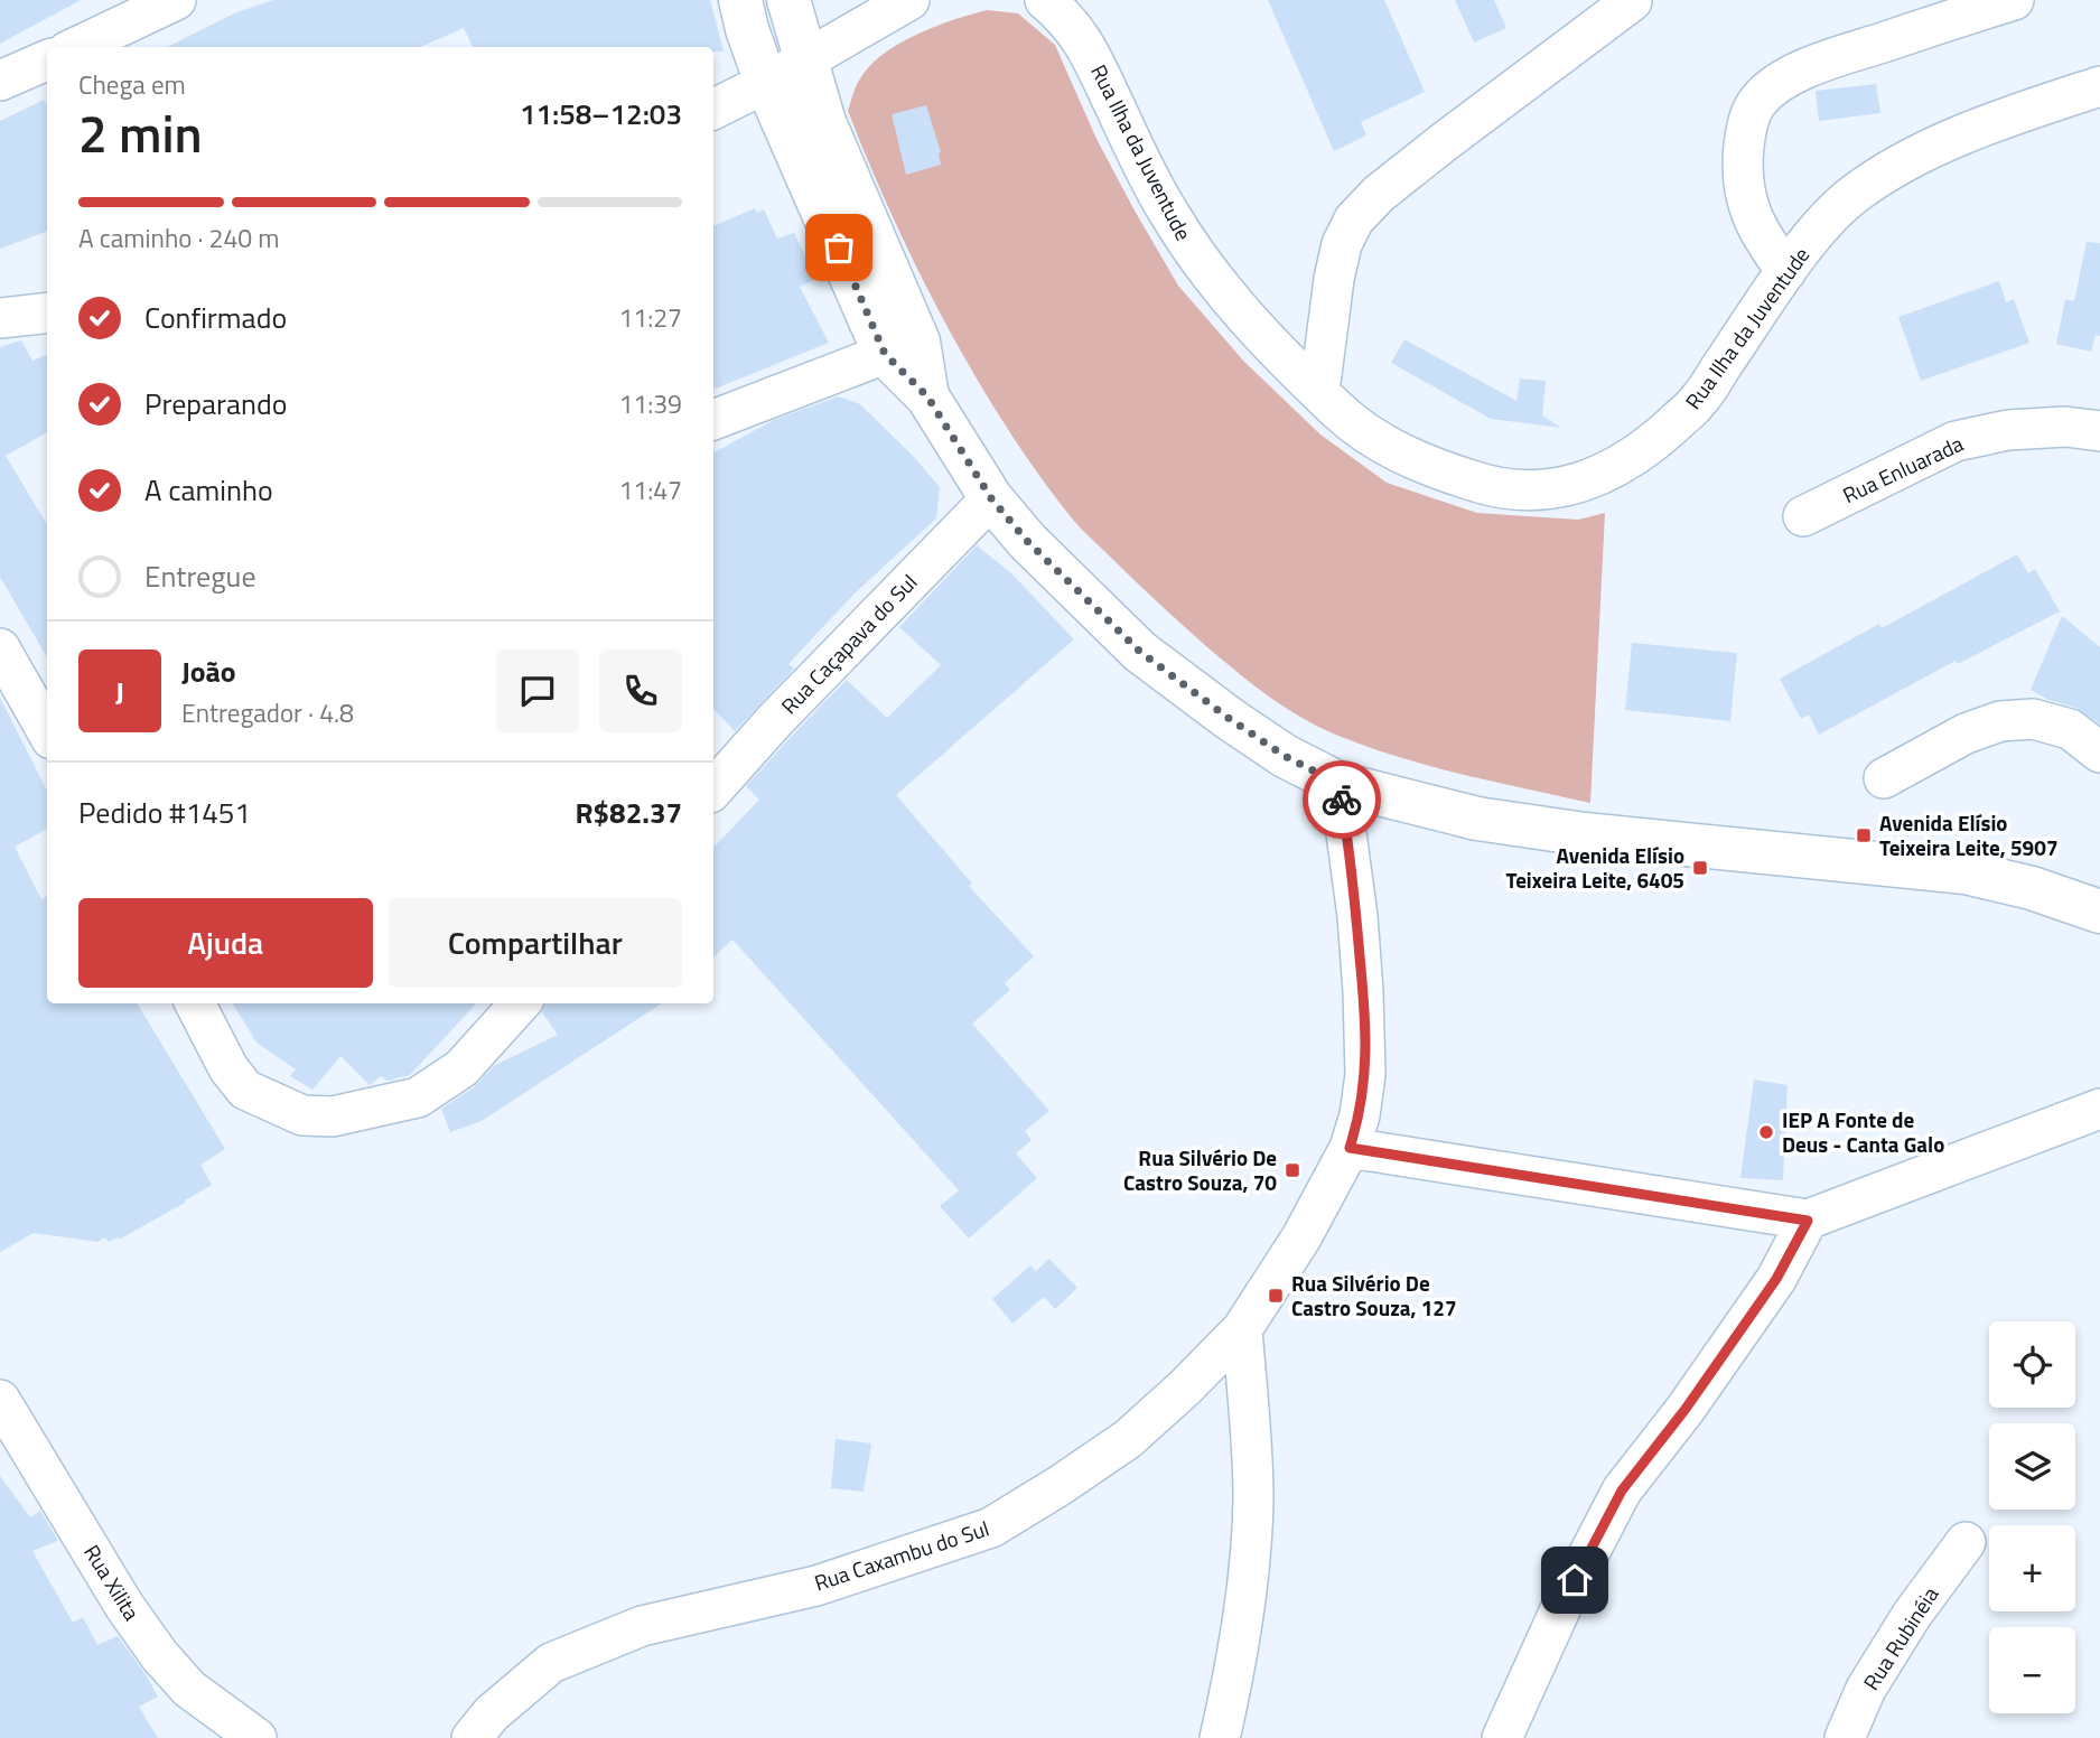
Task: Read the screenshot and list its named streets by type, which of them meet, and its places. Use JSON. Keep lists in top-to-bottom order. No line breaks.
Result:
{"streets":{"street":["Rua Ilha da Juventude","Rua Enluarada","Rua Caçapava do Sul","Rua Caxambu do Sul","Rua Xilita","Rua Rubinéia"]},"places":{"transit":["Avenida Elísio Teixeira Leite, 5907","Avenida Elísio Teixeira Leite, 6405","Rua Silvério De Castro Souza, 70","Rua Silvério De Castro Souza, 127"],"other":["IEP A Fonte de Deus - Canta Galo"]},"page":{"heading":["2 min","Chega em","11:58–12:03"],"panel":["João","Entregador · 4.8","Pedido #1451","R$82.37"],"bar":"A caminho · 240 m","list":[["Confirmado","11:27"],["Preparando","11:39"],["A caminho","11:47"],"Entregue"],"round":"J","buttons":["Ajuda","Compartilhar"],"map_buttons":["+","−"]}}
